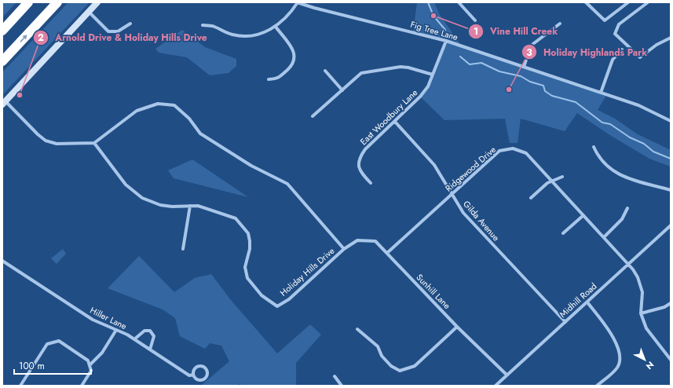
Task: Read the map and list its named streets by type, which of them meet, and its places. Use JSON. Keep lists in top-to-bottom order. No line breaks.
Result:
{"streets":{"street":["Fig Tree Lane","East Woodbury Lane","Ridgewood Drive","Gilda Avenue","Holiday Hills Drive","Sunhill Lane","Midhill Road","Hiller Lane"]},"crossings":[["Fig Tree Lane","East Woodbury Lane"],["East Woodbury Lane","Gilda Avenue"],["Ridgewood Drive","Gilda Avenue"],["Ridgewood Drive","Sunhill Lane"],["Ridgewood Drive","Midhill Road"],["Gilda Avenue","Midhill Road"],["Holiday Hills Drive","Sunhill Lane"],["Sunhill Lane","Midhill Road"]],"places":["Vine Hill Creek","Holiday Highlands Park","Arnold Drive & Holiday Hills Drive"],"scale_bar":"100 m","north":"bottom right"}
